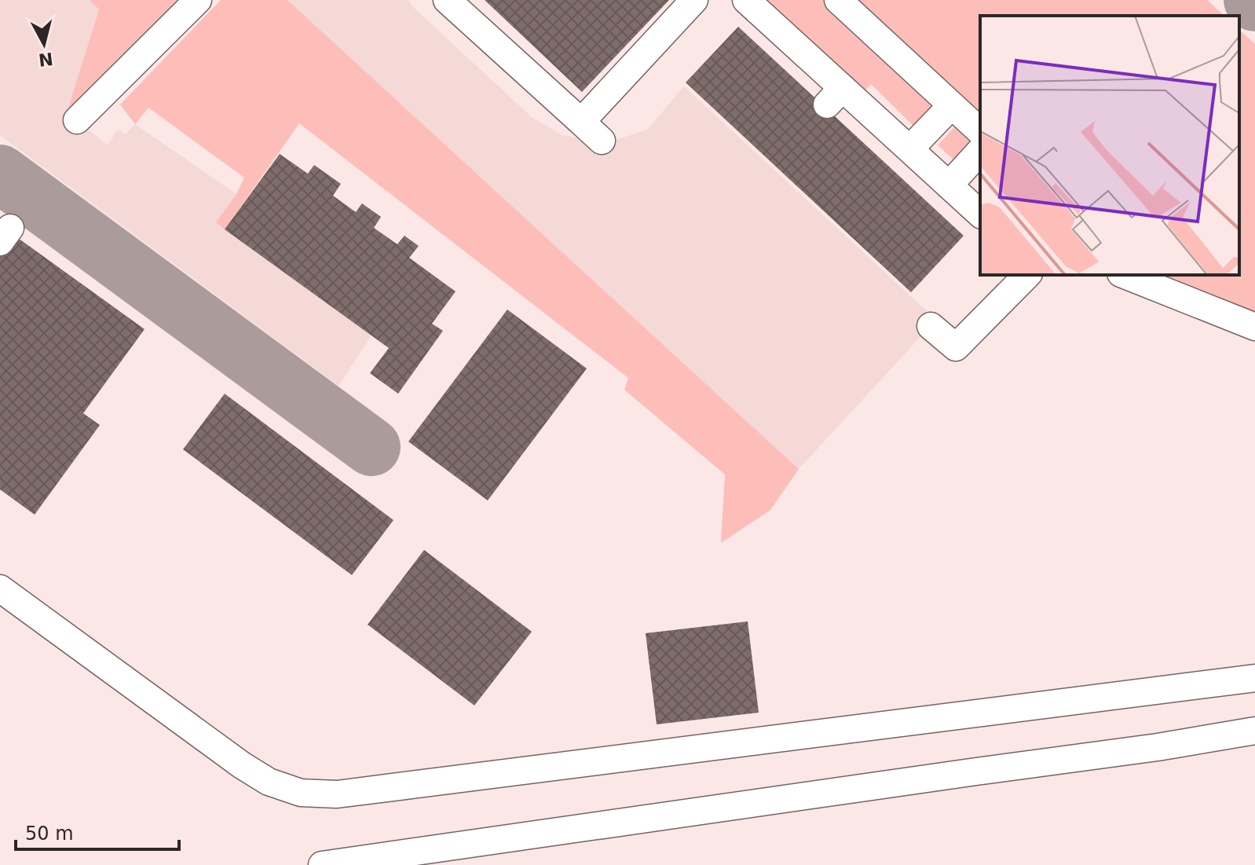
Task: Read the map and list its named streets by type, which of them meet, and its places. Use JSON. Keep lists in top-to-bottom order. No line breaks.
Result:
{"scale_bar":"50 m","north":"bottom"}
